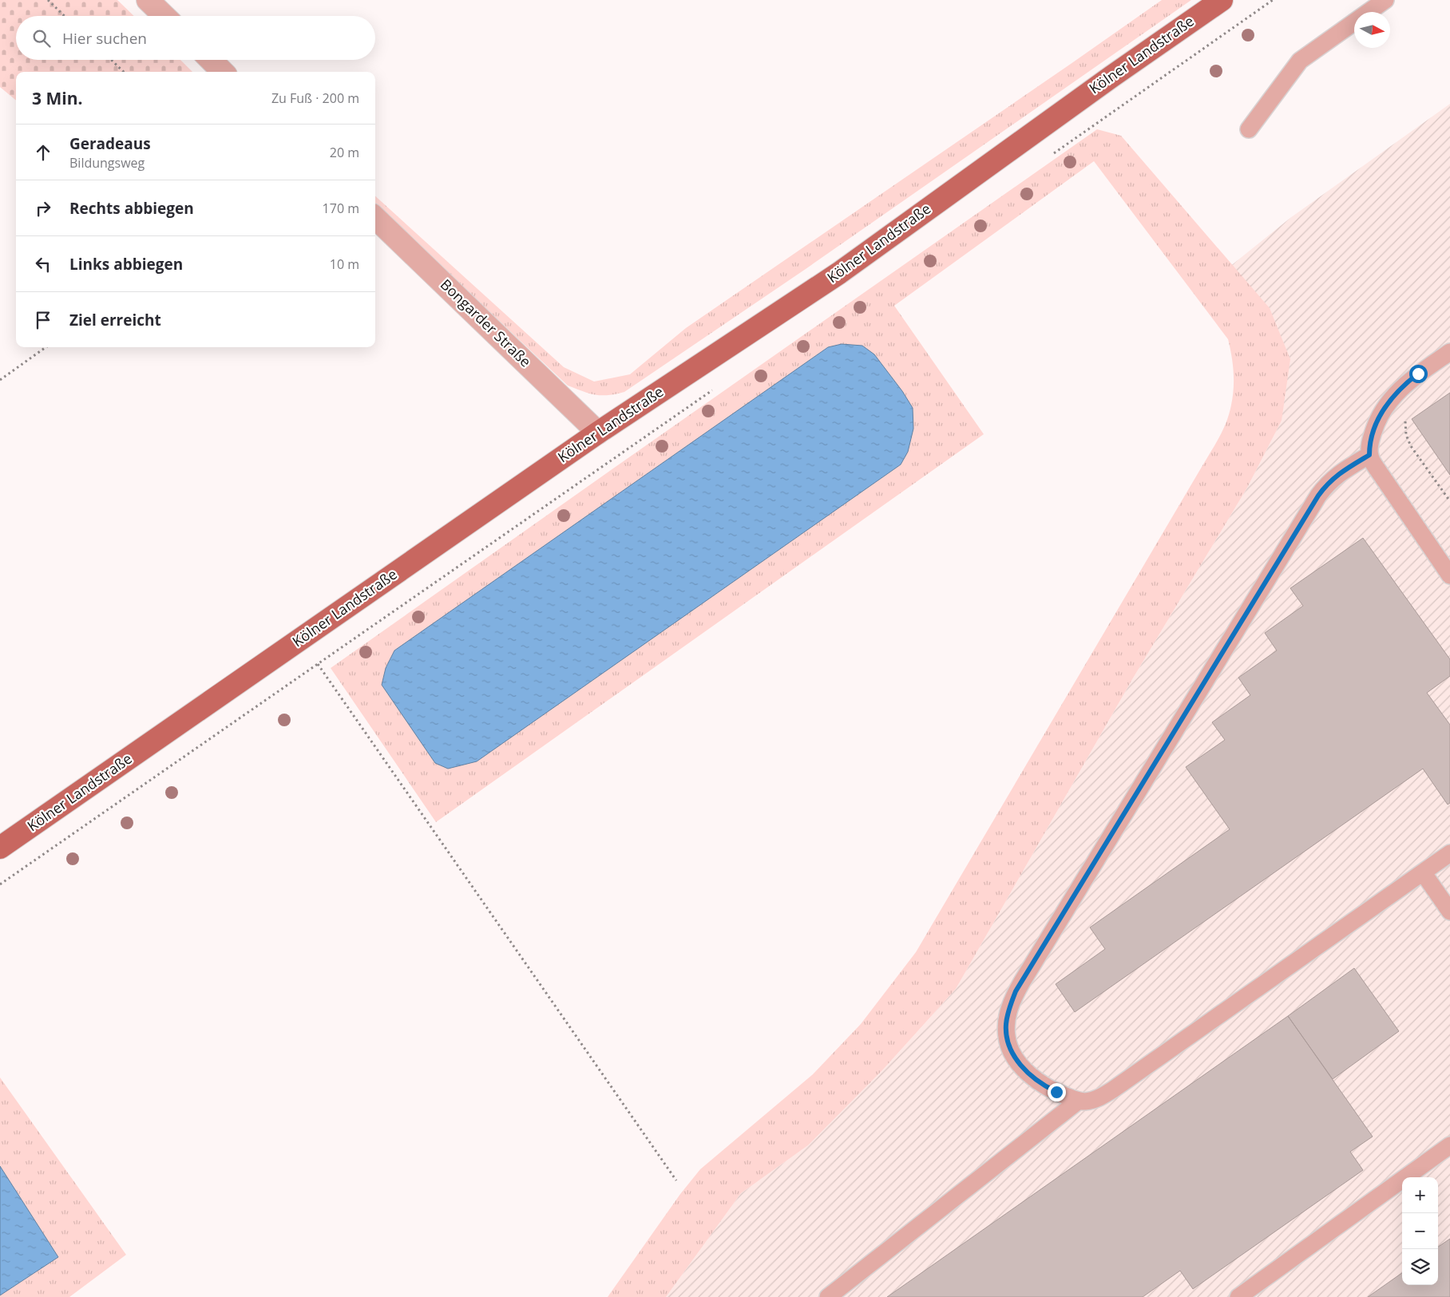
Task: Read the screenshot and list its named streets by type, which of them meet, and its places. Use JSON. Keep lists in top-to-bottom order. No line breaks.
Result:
{"streets":{"main road":["Kölner Landstraße"],"street":["Bongarder Straße"]},"crossings":[["Kölner Landstraße","Bongarder Straße"]],"north":"right","page":{"search":"Hier suchen","heading":["3 Min.","Zu Fuß · 200 m"],"list":[["Geradeaus","Bildungsweg","20 m"],["Rechts abbiegen","170 m"],["Links abbiegen","10 m"],"Ziel erreicht"],"map_buttons":["+","−"]}}
